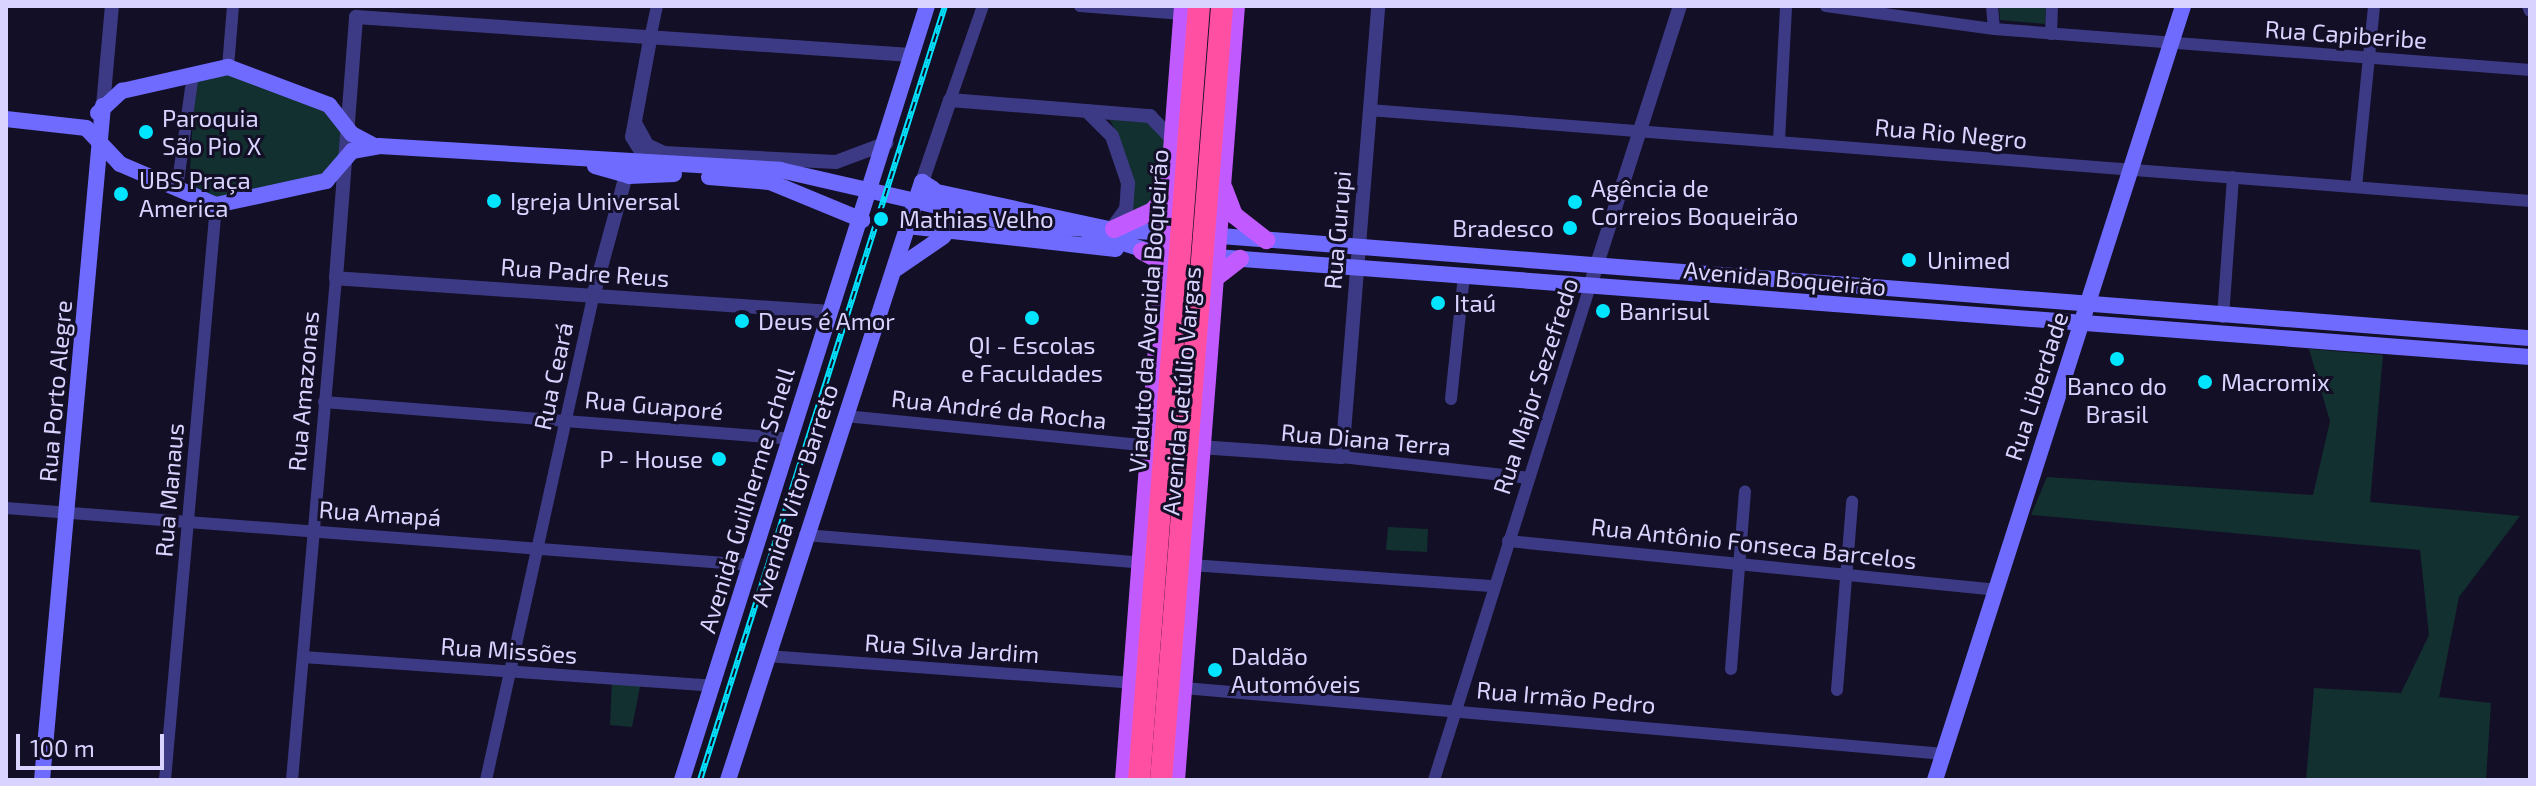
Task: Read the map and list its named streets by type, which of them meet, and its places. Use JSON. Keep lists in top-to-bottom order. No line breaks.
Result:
{"streets":{"highway":["Viaduto da Avenida Boqueirão"],"main road":["Avenida Boqueirão","Rua Liberdade","Rua Porto Alegre","Avenida Getúlio Vargas","Avenida Vitor Barreto","Avenida Guilherme Schell"],"street":["Rua Capiberibe","Rua Rio Negro","Rua Gurupi","Rua Padre Reus","Rua Ceará","Rua Major Sezefredo","Rua Amazonas","Rua Guaporé","Rua André da Rocha","Rua Diana Terra","Rua Manaus","Rua Amapá","Rua Antônio Fonseca Barcelos","Rua Silva Jardim","Rua Missões","Rua Irmão Pedro"]},"crossings":[["Rua Capiberibe","Rua Liberdade"],["Rua Rio Negro","Rua Gurupi"],["Rua Rio Negro","Rua Major Sezefredo"],["Rua Rio Negro","Rua Liberdade"],["Rua Gurupi","Avenida Boqueirão"],["Rua Gurupi","Rua Diana Terra"],["Rua Padre Reus","Rua Ceará"],["Rua Padre Reus","Rua Amazonas"],["Rua Padre Reus","Avenida Guilherme Schell"],["Avenida Boqueirão","Rua Major Sezefredo"],["Avenida Boqueirão","Rua Liberdade"],["Avenida Boqueirão","Avenida Getúlio Vargas"],["Viaduto da Avenida Boqueirão","Avenida Getúlio Vargas"],["Rua Ceará","Rua Guaporé"],["Rua Ceará","Rua Amapá"],["Rua Ceará","Rua Missões"],["Rua Major Sezefredo","Rua Diana Terra"],["Rua Major Sezefredo","Rua Antônio Fonseca Barcelos"],["Rua Major Sezefredo","Rua Irmão Pedro"],["Rua Liberdade","Rua Antônio Fonseca Barcelos"],["Rua Liberdade","Rua Irmão Pedro"],["Rua Porto Alegre","Rua Amapá"],["Rua Amazonas","Rua Guaporé"],["Rua Amazonas","Rua Amapá"],["Rua Amazonas","Rua Missões"],["Avenida Getúlio Vargas","Rua André da Rocha"],["Avenida Getúlio Vargas","Rua Diana Terra"],["Avenida Getúlio Vargas","Rua Silva Jardim"],["Avenida Getúlio Vargas","Rua Irmão Pedro"],["Rua Guaporé","Avenida Guilherme Schell"],["Rua André da Rocha","Avenida Vitor Barreto"],["Rua Manaus","Rua Amapá"],["Avenida Vitor Barreto","Rua Silva Jardim"],["Avenida Guilherme Schell","Rua Amapá"],["Avenida Guilherme Schell","Rua Missões"]],"places":["Paroquia São Pio X","UBS Praça America","Igreja Universal","Agência de Correios Boqueirão","Mathias Velho","Bradesco","Unimed","Itaú","Banrisul","QI - Escolas e Faculdades","Deus é Amor","Banco do Brasil","Macromix","P - House","Daldão Automóveis"],"scale_bar":"100 m"}
